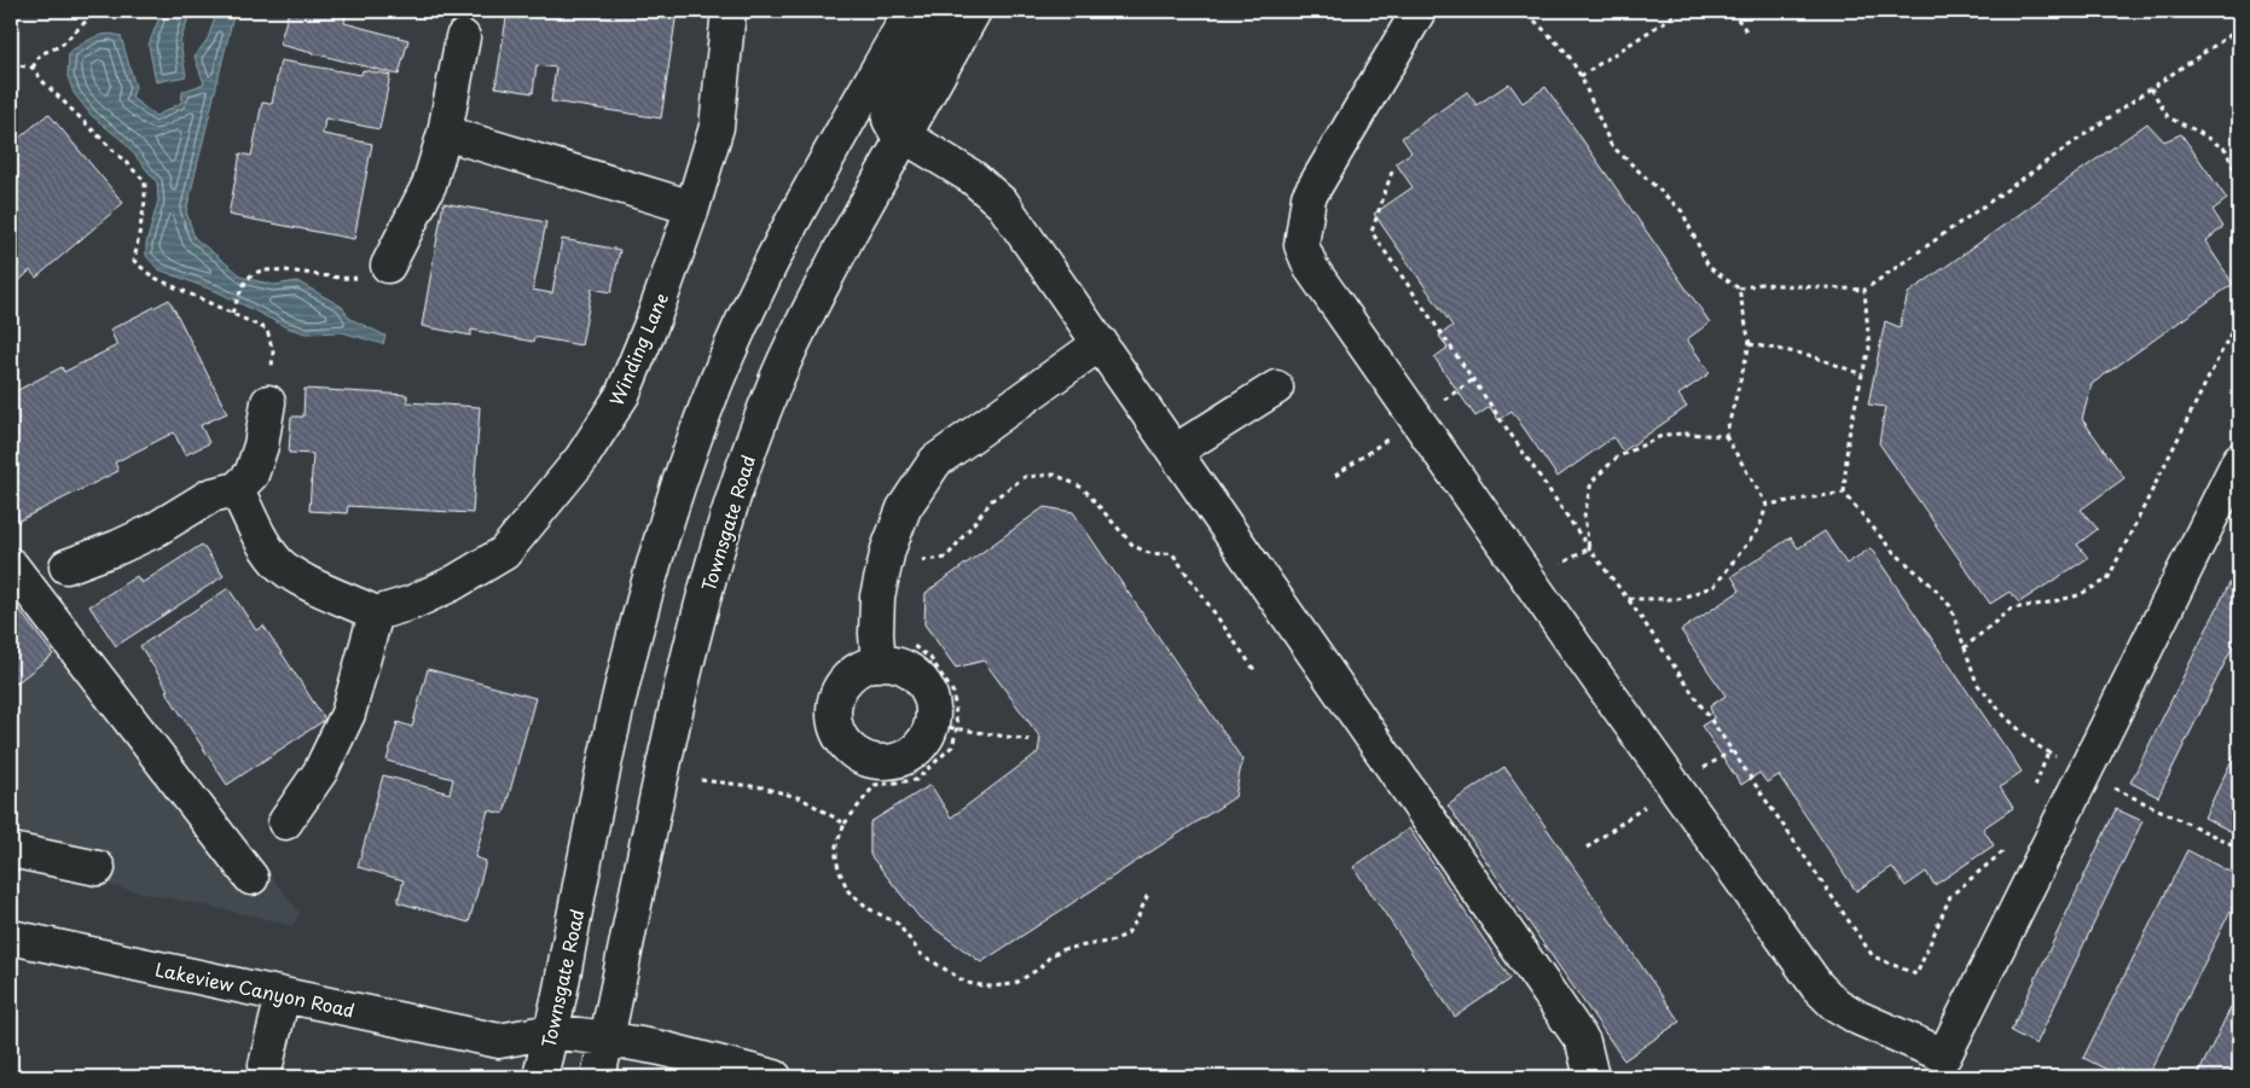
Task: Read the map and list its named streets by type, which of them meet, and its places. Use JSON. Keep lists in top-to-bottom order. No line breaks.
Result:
{"streets":{"street":["Winding Lane","Townsgate Road","Lakeview Canyon Road"]},"crossings":[["Townsgate Road","Lakeview Canyon Road"]]}
